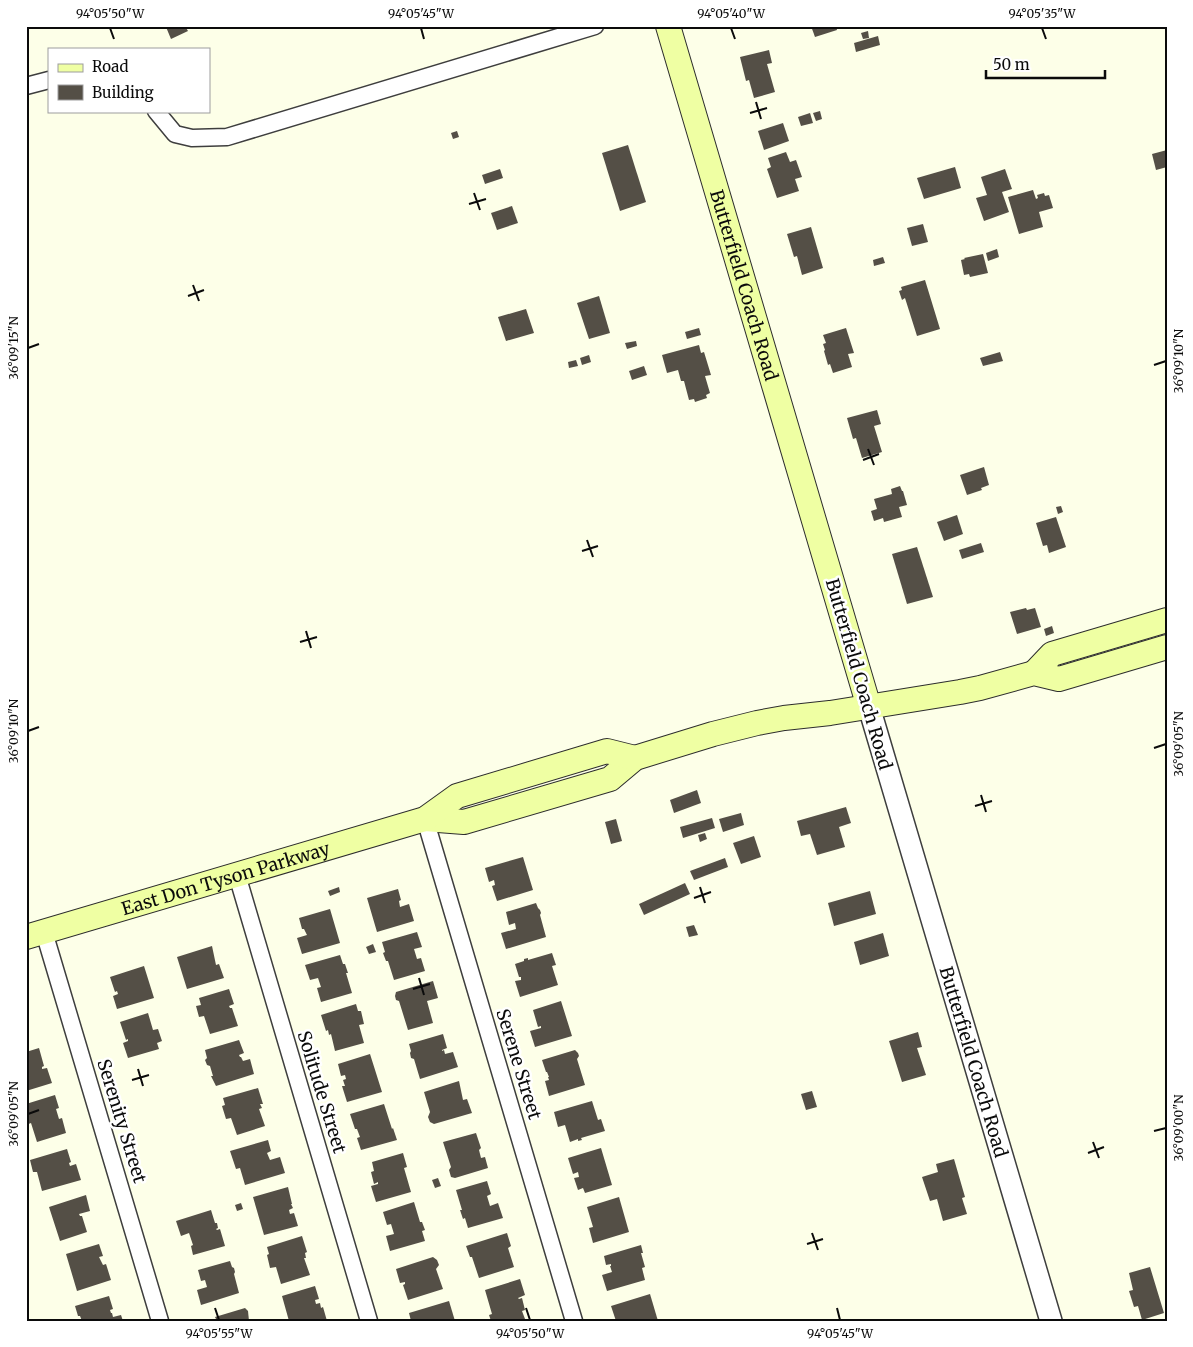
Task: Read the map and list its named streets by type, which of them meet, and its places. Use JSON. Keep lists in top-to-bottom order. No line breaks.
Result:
{"streets":{"main road":["Butterfield Coach Road","East Don Tyson Parkway"],"street":["Serene Street","Solitude Street","Serenity Street"]},"crossings":[["Butterfield Coach Road","East Don Tyson Parkway"],["East Don Tyson Parkway","Serene Street"],["East Don Tyson Parkway","Solitude Street"],["East Don Tyson Parkway","Serenity Street"]],"legend":["Road","Building"],"scale_bar":"50 m","coordinates":["94°05'50\"W","94°05'45\"W","94°05'40\"W","94°05'35\"W","36°09'15\"N","36°09'10\"N","36°09'05\"N","36°09'00\"N","94°05'55\"W"]}
